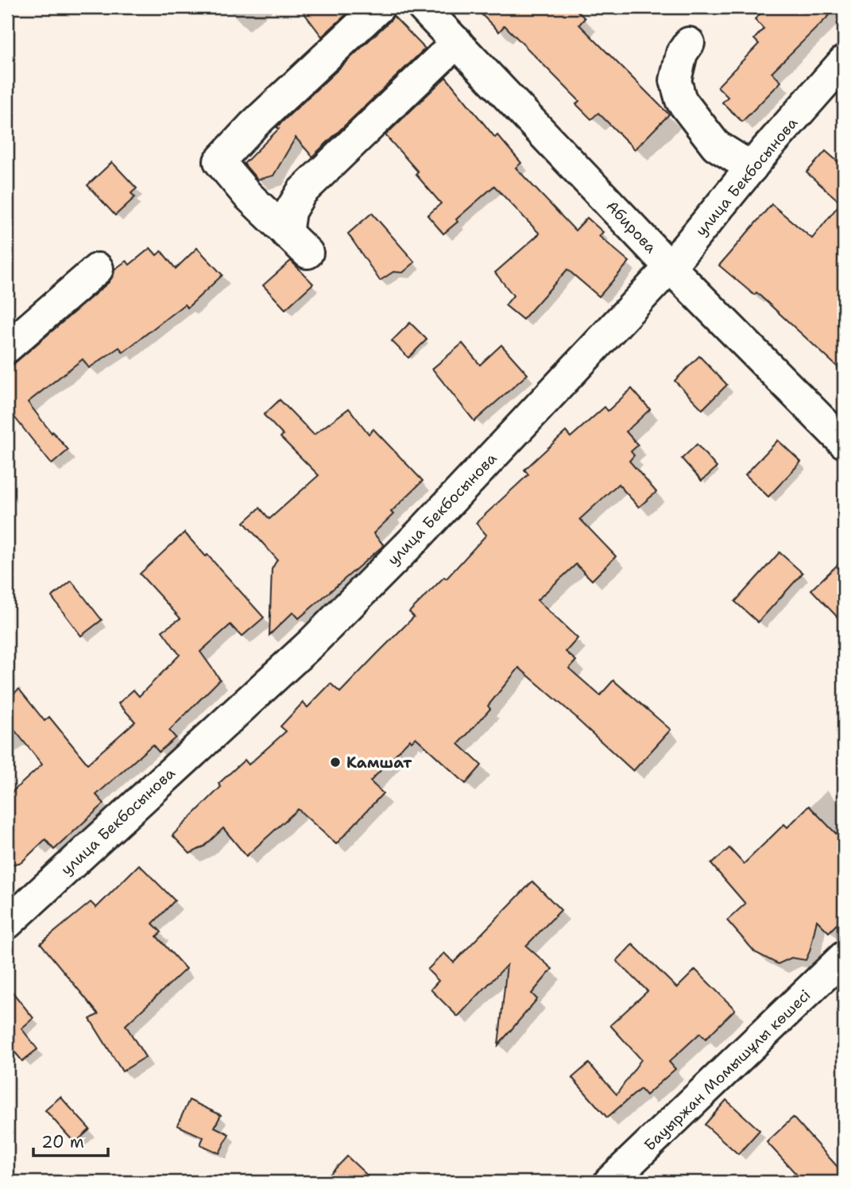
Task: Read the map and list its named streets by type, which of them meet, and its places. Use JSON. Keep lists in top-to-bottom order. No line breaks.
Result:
{"streets":{"street":["улица Бекбосынова","Абирова","Бауыржан Момышұлы көшесі"]},"crossings":[["улица Бекбосынова","Абирова"]],"places":["Камшат"],"scale_bar":"20 m"}
